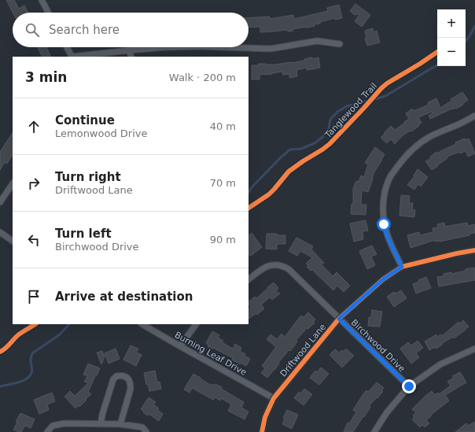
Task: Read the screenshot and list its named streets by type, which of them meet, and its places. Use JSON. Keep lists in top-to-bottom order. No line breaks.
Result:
{"streets":{"street":["Birchwood Drive","Driftwood Lane","Burning Leaf Drive"],"cycle path":["Tanglewood Trail"]},"crossings":[["Birchwood Drive","Driftwood Lane"],["Driftwood Lane","Burning Leaf Drive"]],"page":{"map_buttons":["+","−"],"search":"Search here","heading":["3 min","Walk · 200 m"],"list":[["Continue","Lemonwood Drive","40 m"],["Turn right","Driftwood Lane","70 m"],["Turn left","Birchwood Drive","90 m"],"Arrive at destination"]}}
